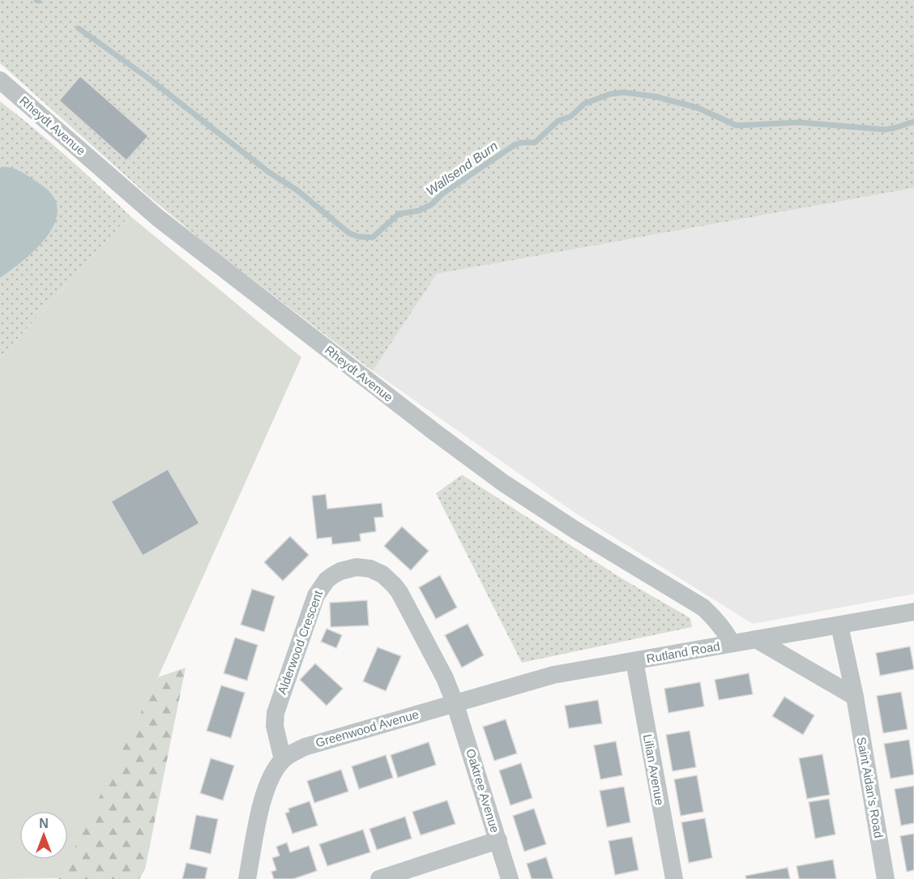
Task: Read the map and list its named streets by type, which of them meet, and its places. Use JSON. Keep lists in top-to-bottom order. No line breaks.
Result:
{"streets":{"street":["Rheydt Avenue","Alderwood Crescent","Rutland Road","Greenwood Avenue","Lilian Avenue","Saint Aidan's Road","Oaktree Avenue"]},"crossings":[["Rheydt Avenue","Rutland Road"],["Alderwood Crescent","Rutland Road"],["Alderwood Crescent","Greenwood Avenue"],["Alderwood Crescent","Oaktree Avenue"],["Rutland Road","Greenwood Avenue"],["Rutland Road","Lilian Avenue"],["Rutland Road","Saint Aidan's Road"],["Rutland Road","Oaktree Avenue"],["Greenwood Avenue","Oaktree Avenue"]],"water":["Wallsend Burn"],"north":"top"}
